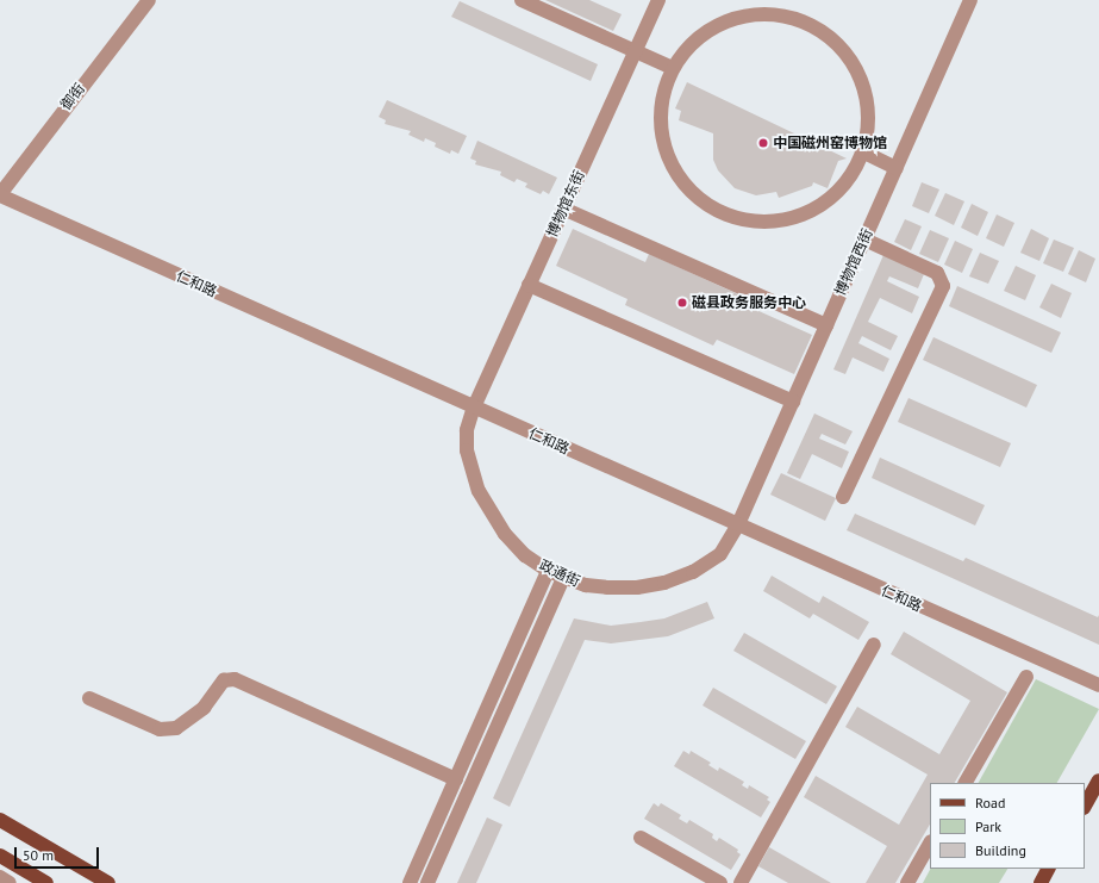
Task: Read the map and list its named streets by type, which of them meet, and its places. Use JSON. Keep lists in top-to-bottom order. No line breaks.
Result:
{"streets":{"street":["御街","博物馆东街","博物馆西街","仁和路","政通街"]},"crossings":[["御街","仁和路"],["博物馆东街","仁和路"],["博物馆东街","政通街"],["博物馆西街","仁和路"],["博物馆西街","政通街"],["仁和路","政通街"]],"places":["中国磁州窑博物馆","磁县政务服务中心"],"legend":["Road","Park","Building"],"scale_bar":"50 m"}
